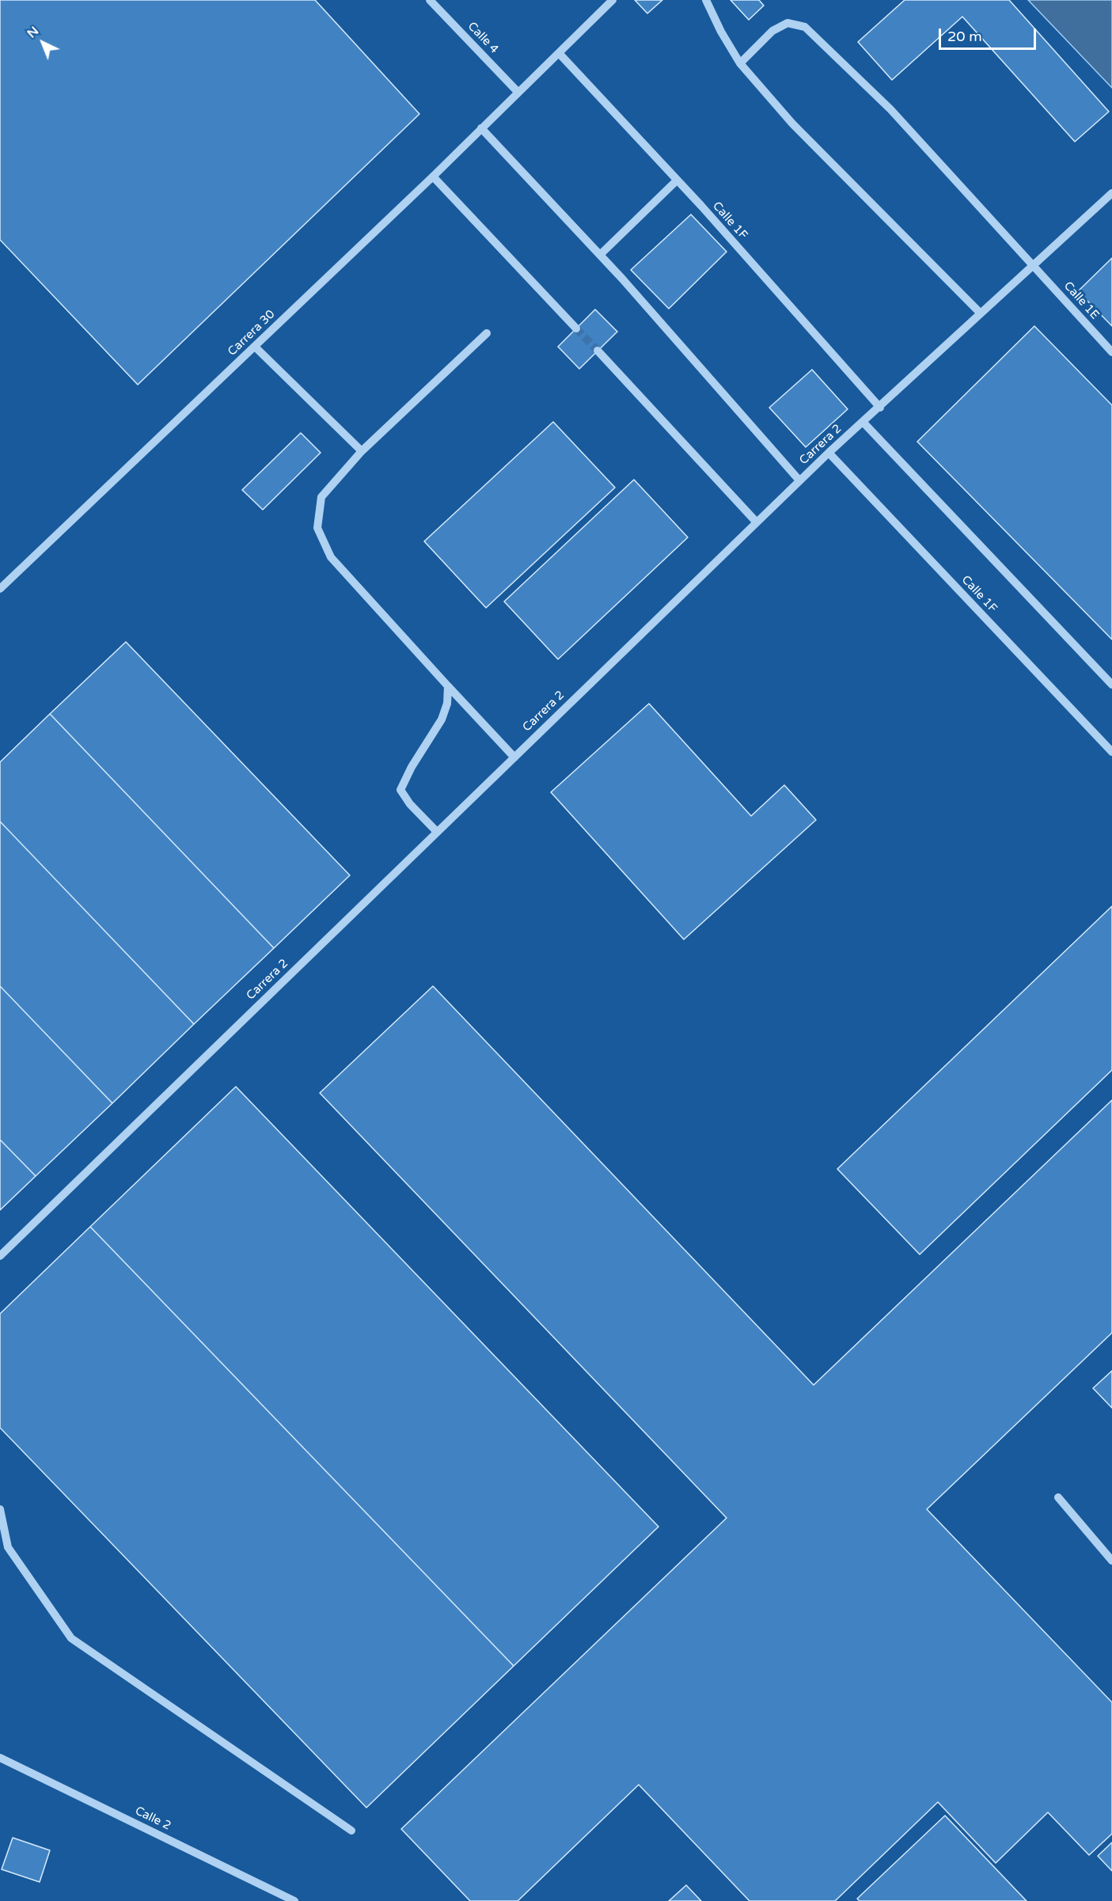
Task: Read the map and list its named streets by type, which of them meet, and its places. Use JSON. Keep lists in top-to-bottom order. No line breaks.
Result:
{"streets":{"street":["Calle 4","Calle 1F","Calle 1E","Carrera 30","Carrera 2","Calle 2"]},"crossings":[["Calle 4","Carrera 30"],["Calle 1F","Carrera 30"],["Calle 1F","Carrera 2"],["Calle 1E","Carrera 2"]],"scale_bar":"20 m","north":"top left"}
